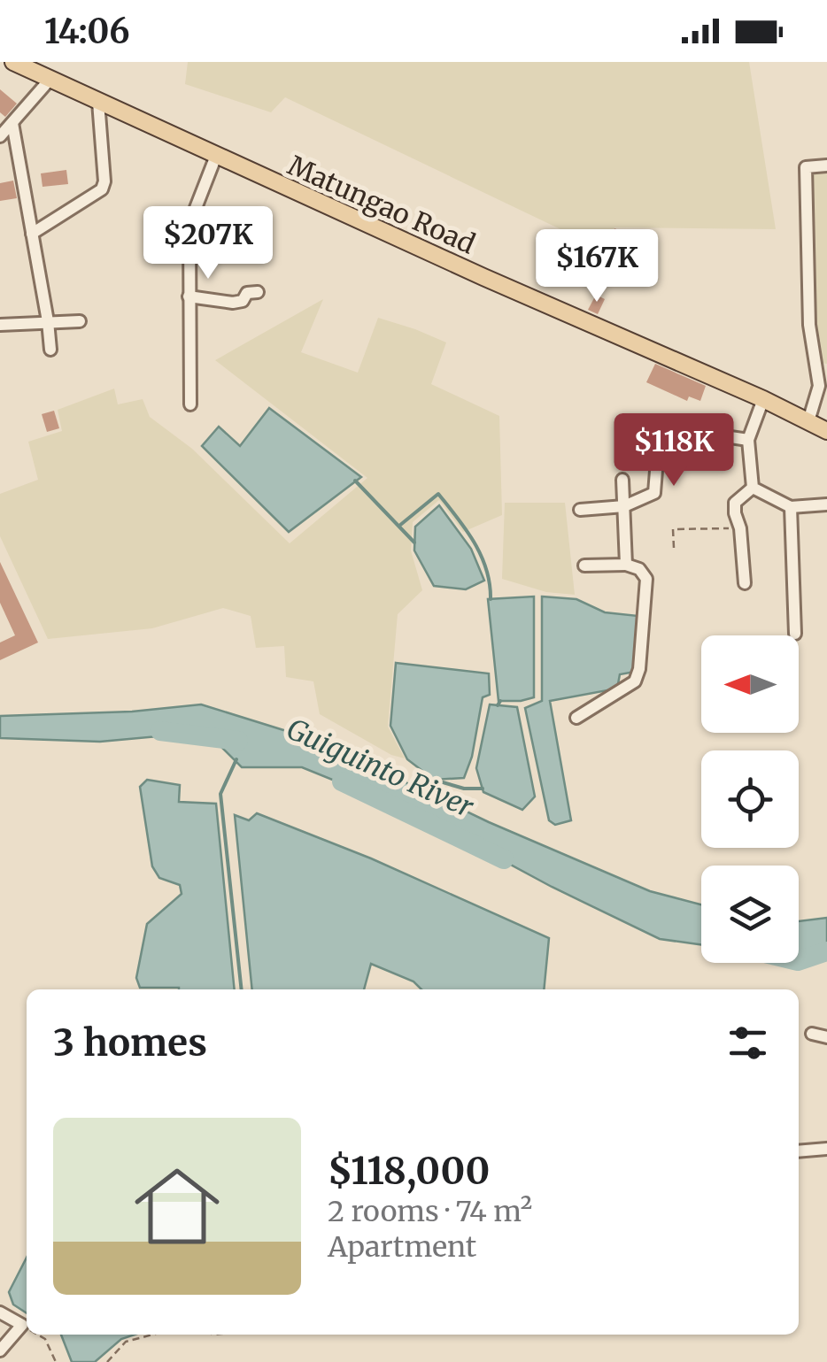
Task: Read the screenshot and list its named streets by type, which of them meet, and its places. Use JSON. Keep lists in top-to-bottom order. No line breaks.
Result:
{"streets":{"main road":["Matungao Road"]},"water":["Guiguinto River"],"north":"left","page":{"status":"14:06","price":["$207K","$167K","$118K"],"heading":"3 homes","list":[{"name":"$118,000","note":"2 rooms · 74 m² · Apartment"}]}}
